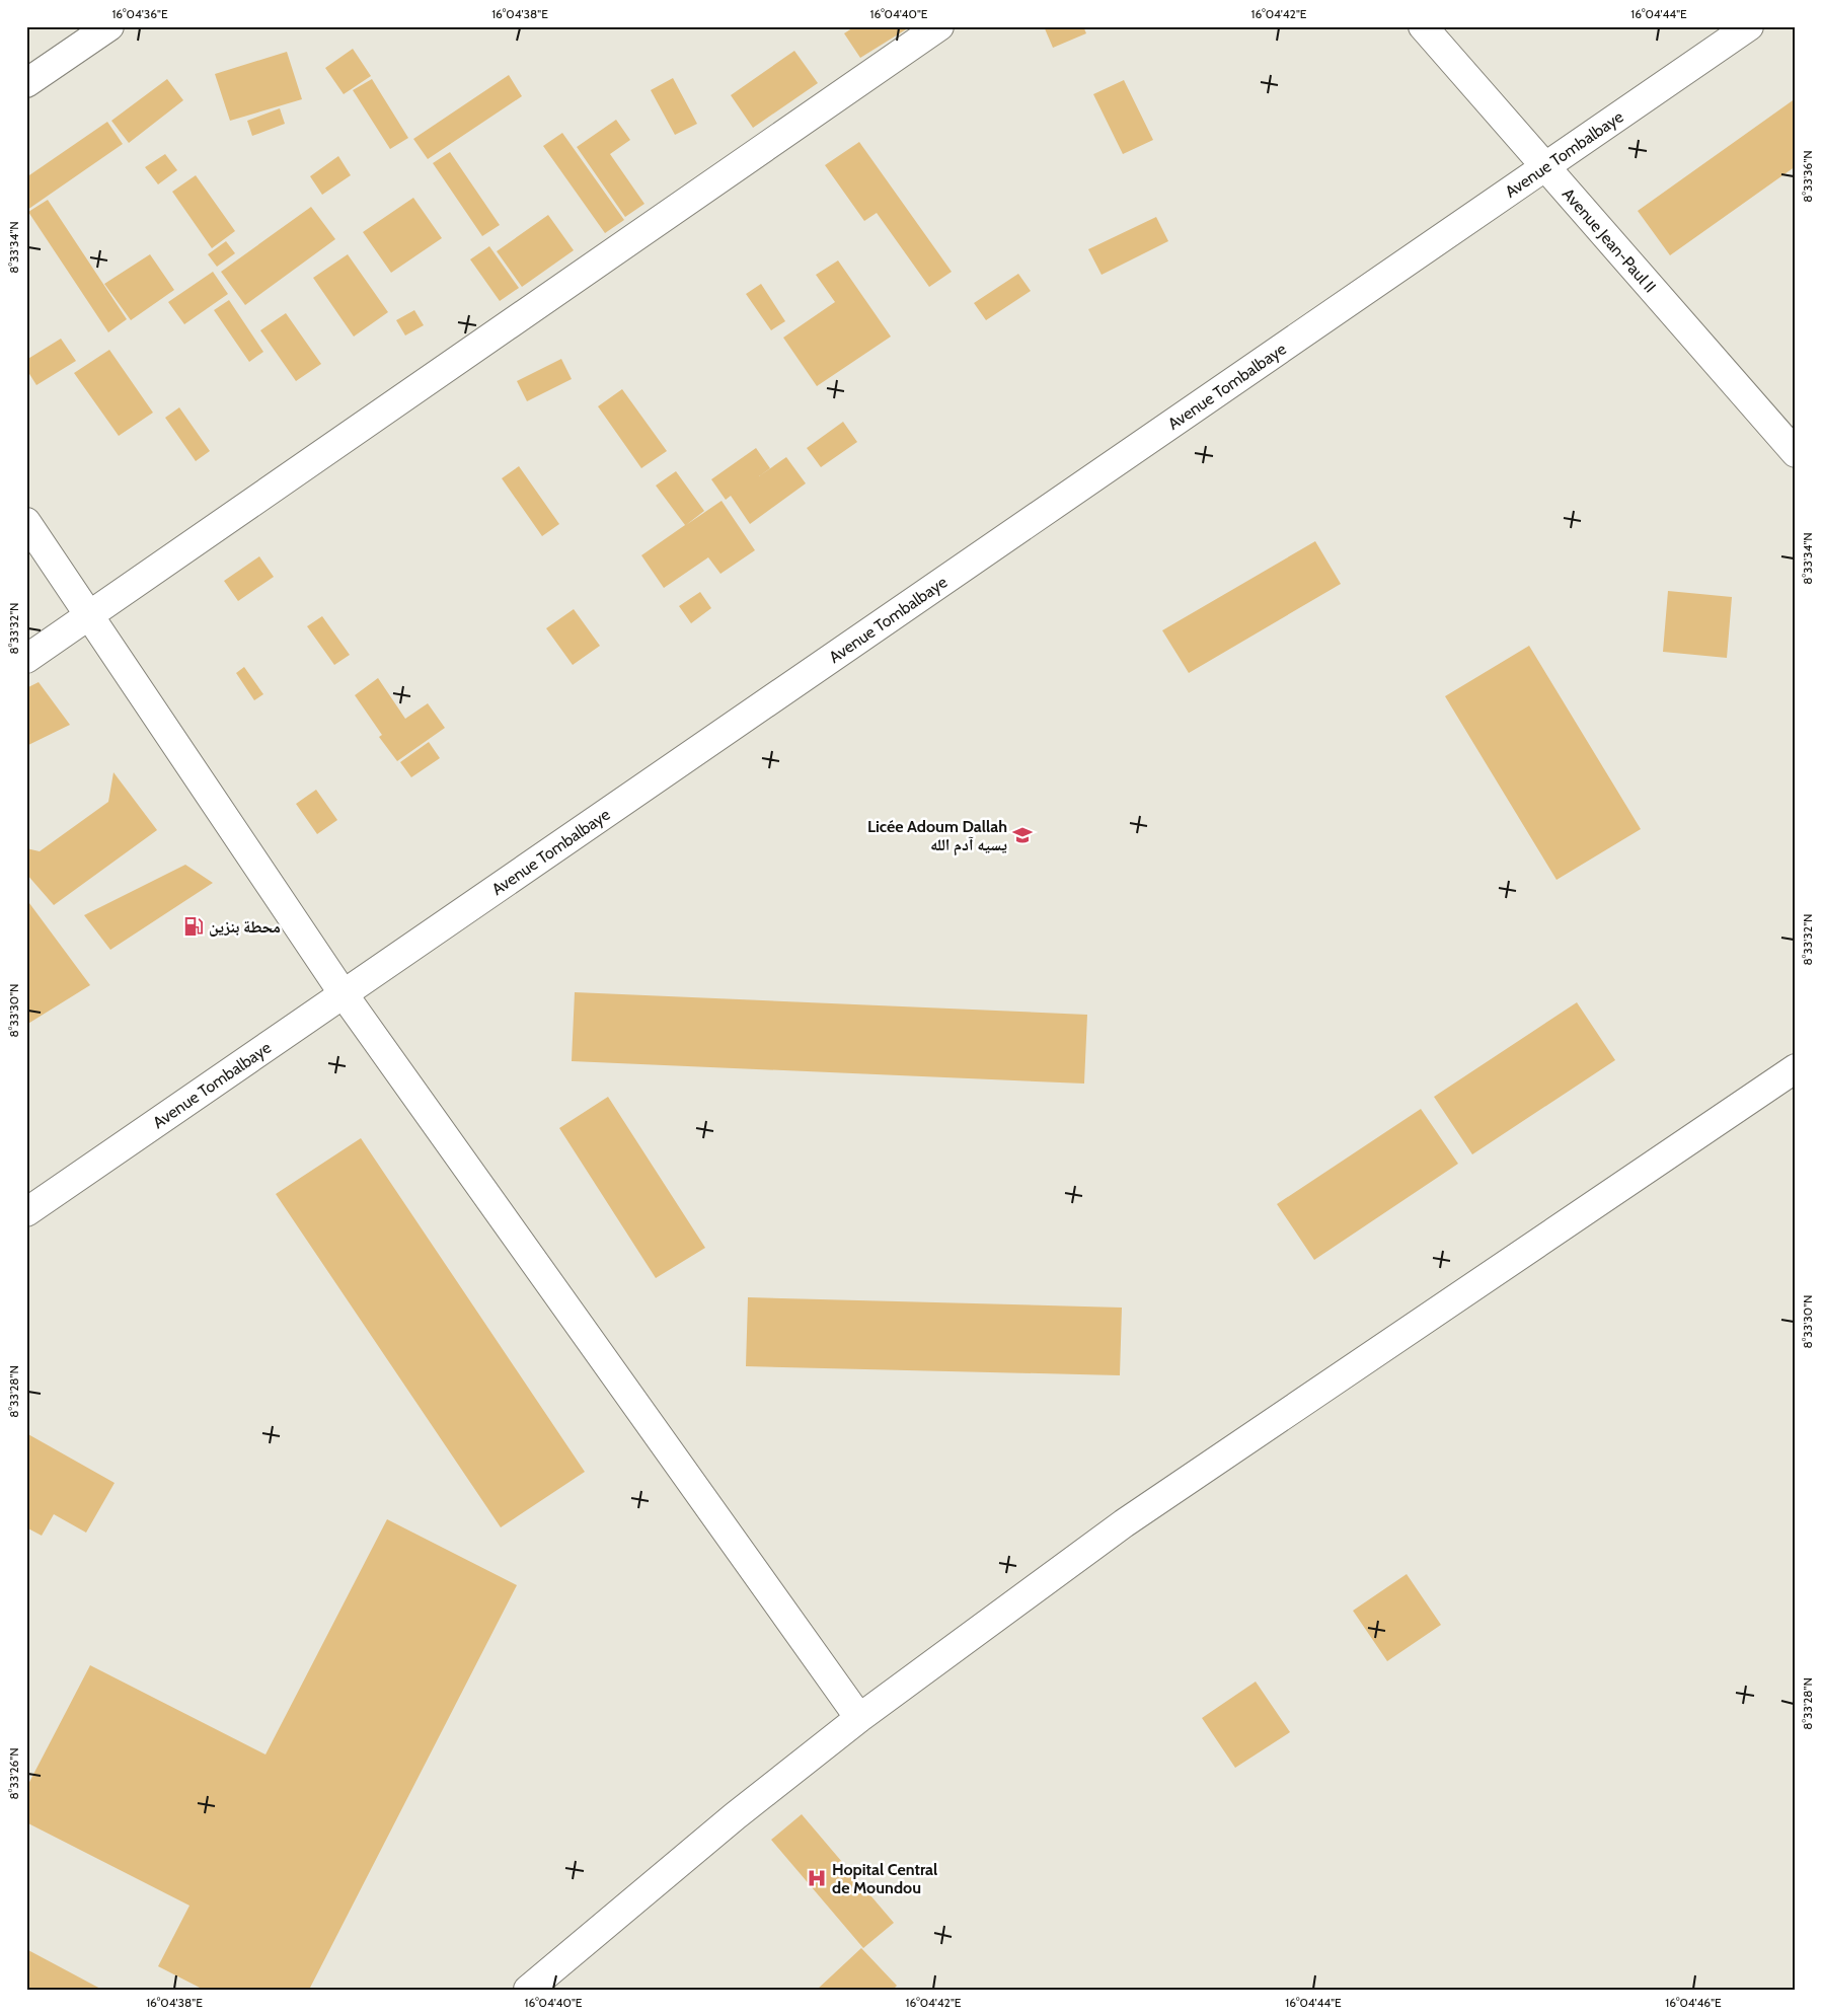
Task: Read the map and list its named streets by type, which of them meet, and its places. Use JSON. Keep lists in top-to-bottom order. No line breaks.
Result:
{"streets":{"street":["Avenue Tombalbaye","Avenue Jean-Paul II"]},"crossings":[["Avenue Tombalbaye","Avenue Jean-Paul II"]],"places":{"school or university":["Licée Adoum Dallah يسيه آدم الله"],"fuel station":["محطة بنزين"],"hospital":["Hopital Central de Moundou"]},"coordinates":["16°04'36\"E","16°04'38\"E","16°04'40\"E","16°04'42\"E","16°04'44\"E","8°33'36\"N","8°33'34\"N","8°33'32\"N","8°33'30\"N","8°33'28\"N","8°33'26\"N","16°04'46\"E"]}
